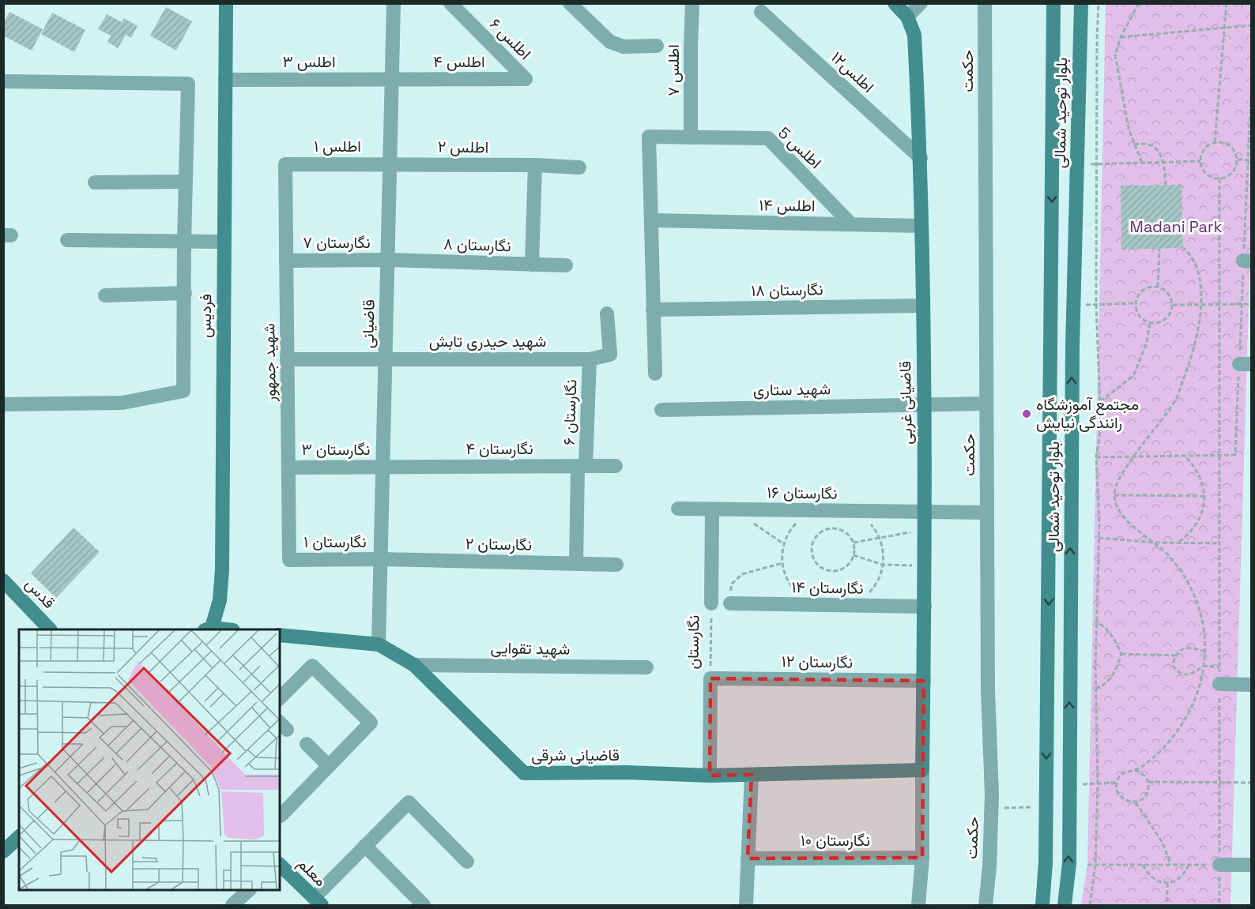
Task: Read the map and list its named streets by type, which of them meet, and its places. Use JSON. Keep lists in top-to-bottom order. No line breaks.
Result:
{"streets":{"street":["اطلس ۶","اطلس ۳","اطلس ۴","اطلس ۷","حکمت","اطلس۱۲","بلوار توحید شمالی","اطلس ۱","اطلس ۲","اطلس 5","اطلس ۱۴","نگارستان ۷","نگارستان ۸","نگارستان ۱۸","فردیس","قاضیانی","شهید حیدری تابش","شهید جمهور","شهید ستاری","قاضیانی غربی","نگارستان ۶","نگارستان ۴","نگارستان ۳","نگارستان ۱۶","نگارستان ۱","نگارستان ۲","نگارستان ۱۴","قدس","نگارستان","شهید تقوایی","نگارستان ۱۲","قاضیانی شرقی","نگارستان ۱۰","معلم"]},"crossings":[["اطلس ۶","اطلس ۴"],["اطلس ۳","اطلس ۴"],["اطلس ۳","فردیس"],["اطلس ۳","قاضیانی"],["اطلس ۴","قاضیانی"],["اطلس ۷","اطلس 5"],["حکمت","شهید ستاری"],["حکمت","نگارستان ۱۶"],["اطلس۱۲","قاضیانی غربی"],["اطلس ۱","اطلس ۲"],["اطلس ۱","قاضیانی"],["اطلس ۱","شهید جمهور"],["اطلس ۲","قاضیانی"],["اطلس 5","اطلس ۱۴"],["اطلس ۱۴","قاضیانی غربی"],["نگارستان ۷","نگارستان ۸"],["نگارستان ۷","قاضیانی"],["نگارستان ۷","شهید جمهور"],["نگارستان ۸","قاضیانی"],["نگارستان ۱۸","قاضیانی غربی"],["قاضیانی","شهید حیدری تابش"],["قاضیانی","نگارستان ۴"],["قاضیانی","نگارستان ۳"],["قاضیانی","نگارستان ۱"],["قاضیانی","نگارستان ۲"],["قاضیانی","قاضیانی شرقی"],["شهید حیدری تابش","شهید جمهور"],["شهید حیدری تابش","نگارستان ۶"],["شهید جمهور","نگارستان ۳"],["شهید جمهور","نگارستان ۱"],["شهید ستاری","قاضیانی غربی"],["قاضیانی غربی","نگارستان ۱۶"],["قاضیانی غربی","نگارستان ۱۴"],["قاضیانی غربی","نگارستان ۱۲"],["قاضیانی غربی","قاضیانی شرقی"],["نگارستان ۶","نگارستان ۴"],["نگارستان ۶","نگارستان ۲"],["نگارستان ۴","نگارستان ۳"],["نگارستان ۱۶","نگارستان"],["نگارستان ۱","نگارستان ۲"],["نگارستان","نگارستان ۱۲"],["نگارستان","قاضیانی شرقی"],["شهید تقوایی","قاضیانی شرقی"]],"parks":["Madani Park"],"places":["مجتمع آموزشگاه رانندگی نیایش"]}
